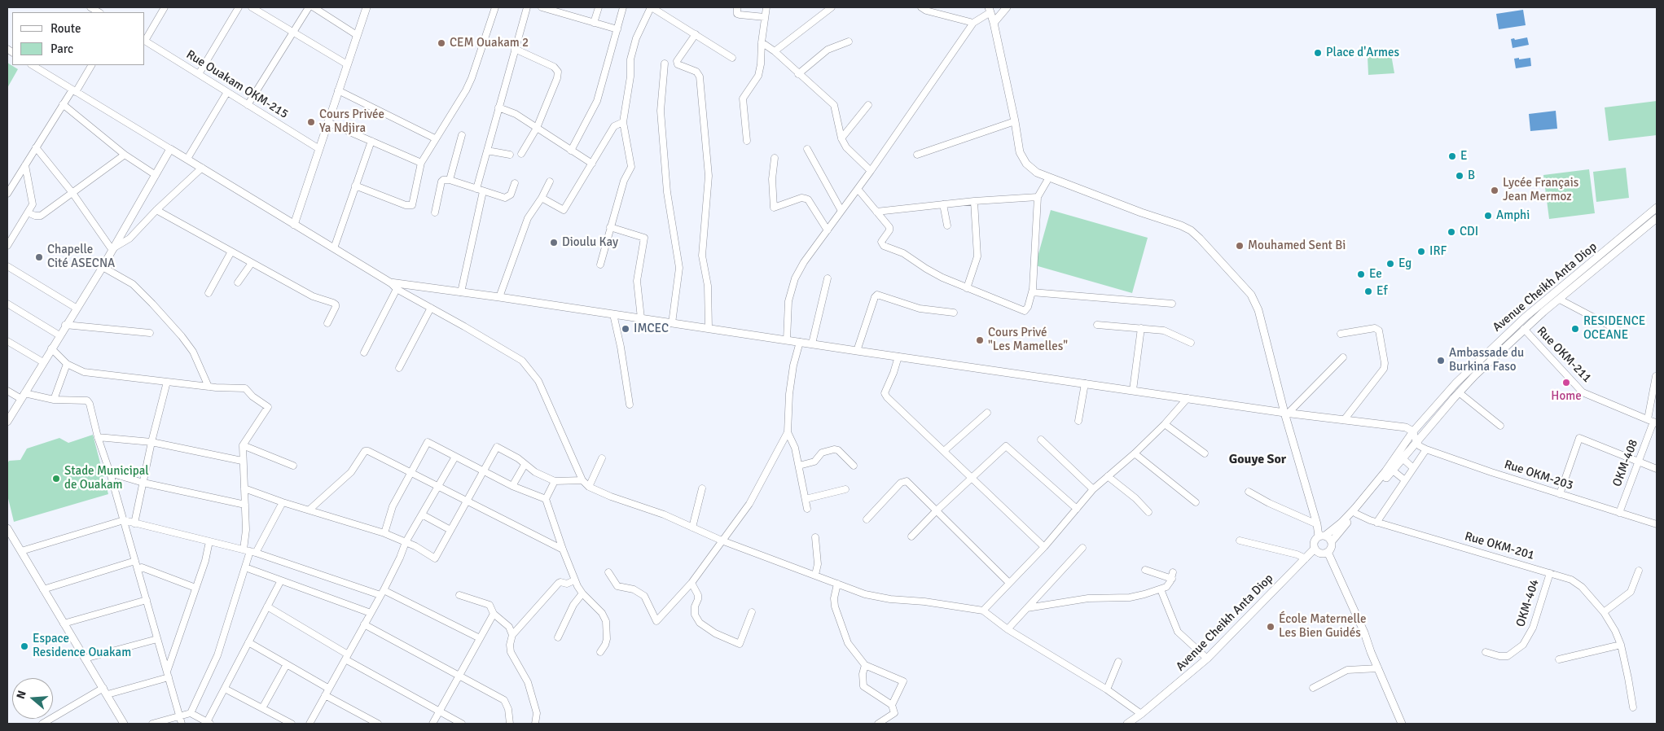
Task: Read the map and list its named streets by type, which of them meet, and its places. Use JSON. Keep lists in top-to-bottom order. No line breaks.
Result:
{"streets":{"street":["Rue Ouakam OKM-215","Avenue Cheikh Anta Diop","Rue OKM-211","OKM-408","Rue OKM-203","Rue OKM-201","OKM-404"]},"crossings":[["Avenue Cheikh Anta Diop","Rue OKM-211"],["Avenue Cheikh Anta Diop","Rue OKM-203"],["Avenue Cheikh Anta Diop","Rue OKM-201"],["Rue OKM-211","OKM-408"],["OKM-408","Rue OKM-203"],["Rue OKM-201","OKM-404"]],"districts":["Gouye Sor"],"places":["CEM Ouakam 2","Place d'Armes","Cours Privée Ya Ndjira","E","B","Lycée Français Jean Mermoz","Amphi","CDI","Dioulu Kay","Mouhamed Sent Bi","IRF","Chapelle Cité ASECNA","Eg","Ee","Ef","IMCEC","RESIDENCE OCEANE","Cours Privé \"Les Mamelles\"","Ambassade du Burkina Faso","Home","Stade Municipal de Ouakam","École Maternelle Les Bien Guidés","Espace Residence Ouakam"],"legend":["Route","Parc"],"north":"left"}
